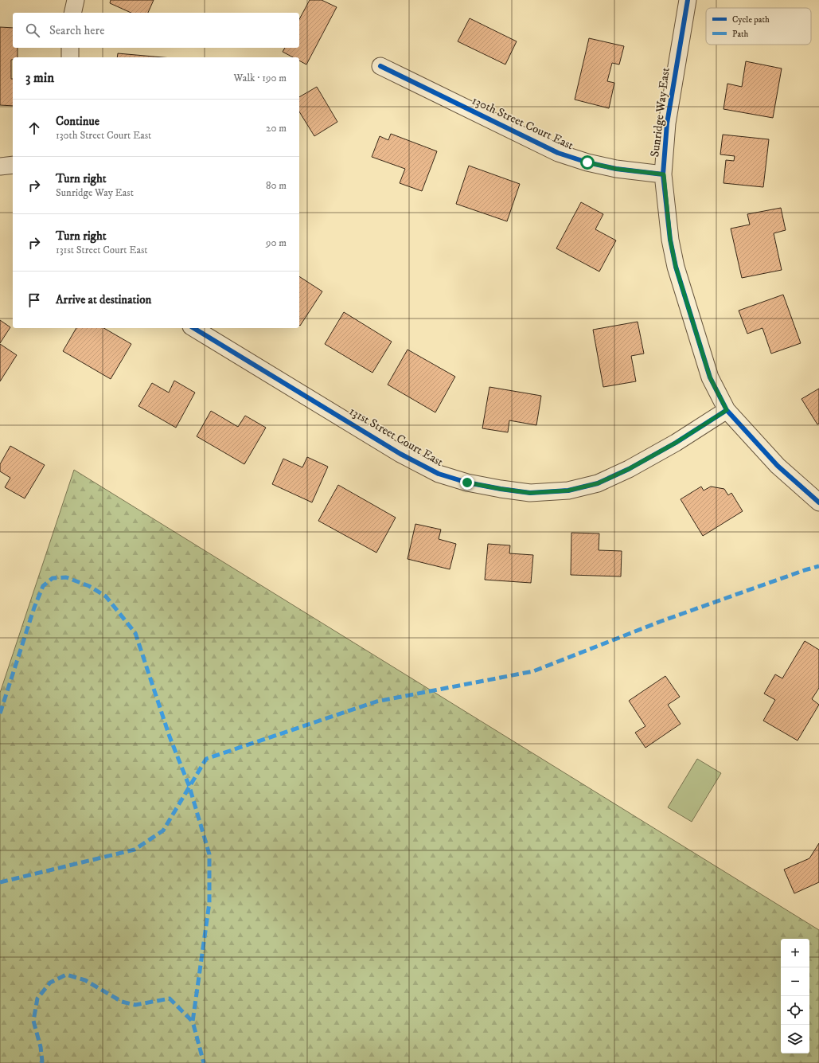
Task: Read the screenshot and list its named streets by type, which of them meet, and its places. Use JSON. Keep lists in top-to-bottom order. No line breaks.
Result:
{"streets":{"street":["Sunridge Way East","130th Street Court East","131st Street Court East"]},"crossings":[["Sunridge Way East","130th Street Court East"],["Sunridge Way East","131st Street Court East"]],"legend":["Cycle path","Path"],"page":{"search":"Search here","heading":["3 min","Walk · 190 m"],"list":[["Continue","130th Street Court East","20 m"],["Turn right","Sunridge Way East","80 m"],["Turn right","131st Street Court East","90 m"],"Arrive at destination"],"map_buttons":["+","−"]}}
